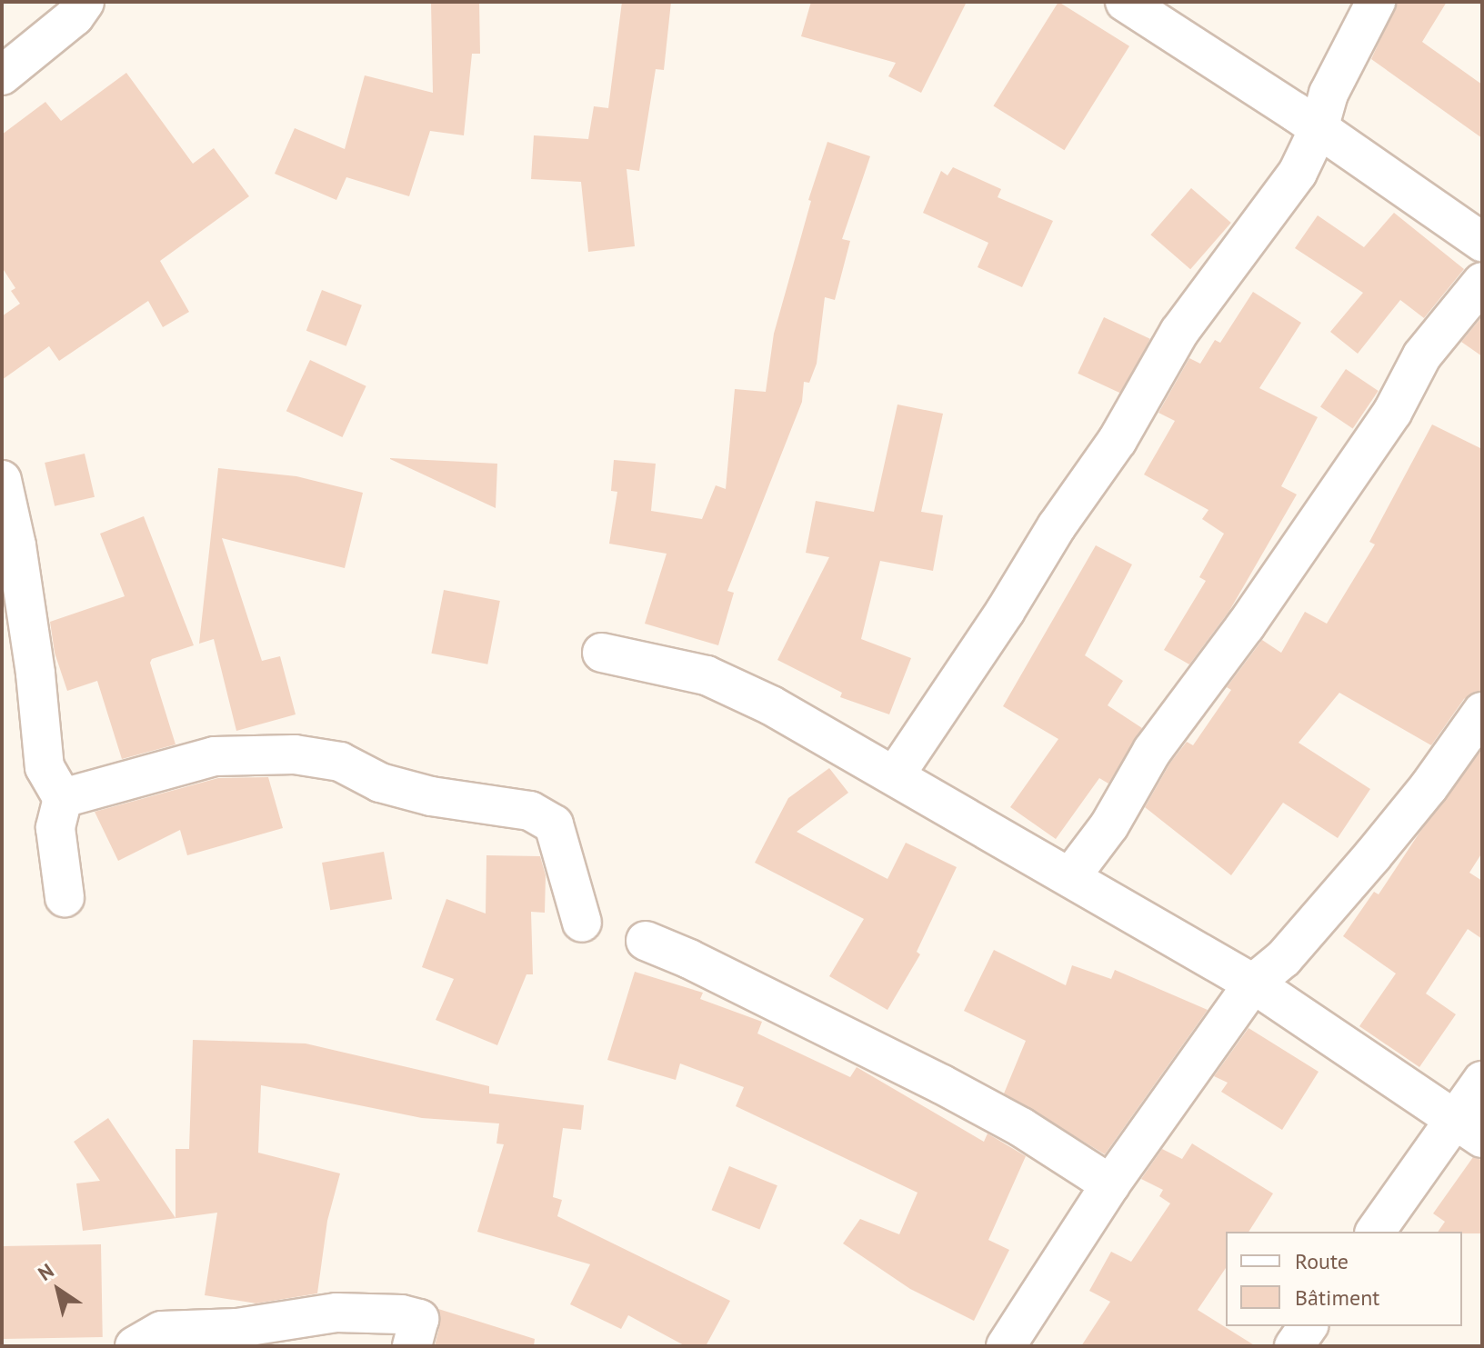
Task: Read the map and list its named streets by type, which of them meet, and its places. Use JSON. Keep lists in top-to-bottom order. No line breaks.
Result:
{"legend":["Route","Bâtiment"],"north":"top left"}
